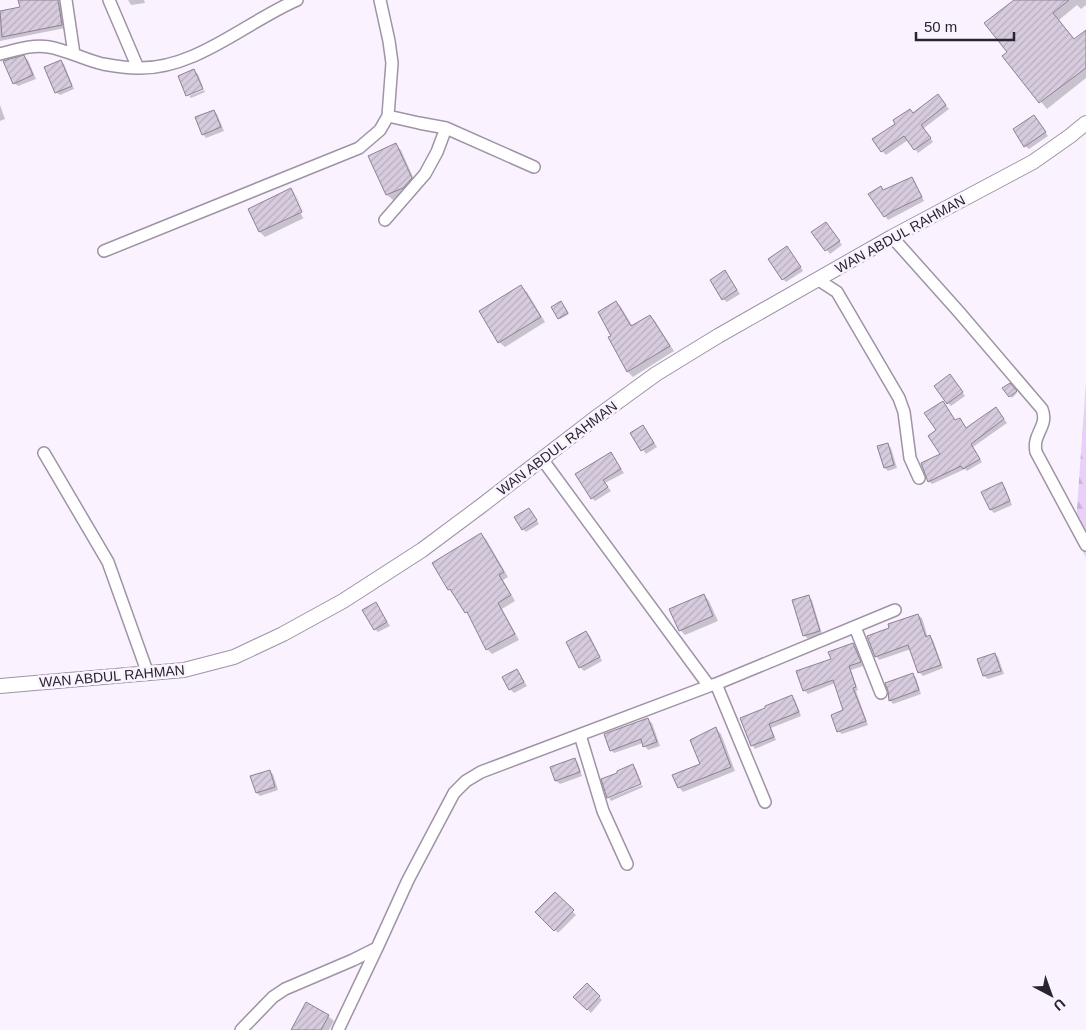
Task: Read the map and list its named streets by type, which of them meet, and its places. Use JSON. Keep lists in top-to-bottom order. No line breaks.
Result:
{"streets":{"street":["WAN ABDUL RAHMAN"]},"scale_bar":"50 m","north":"bottom right"}
